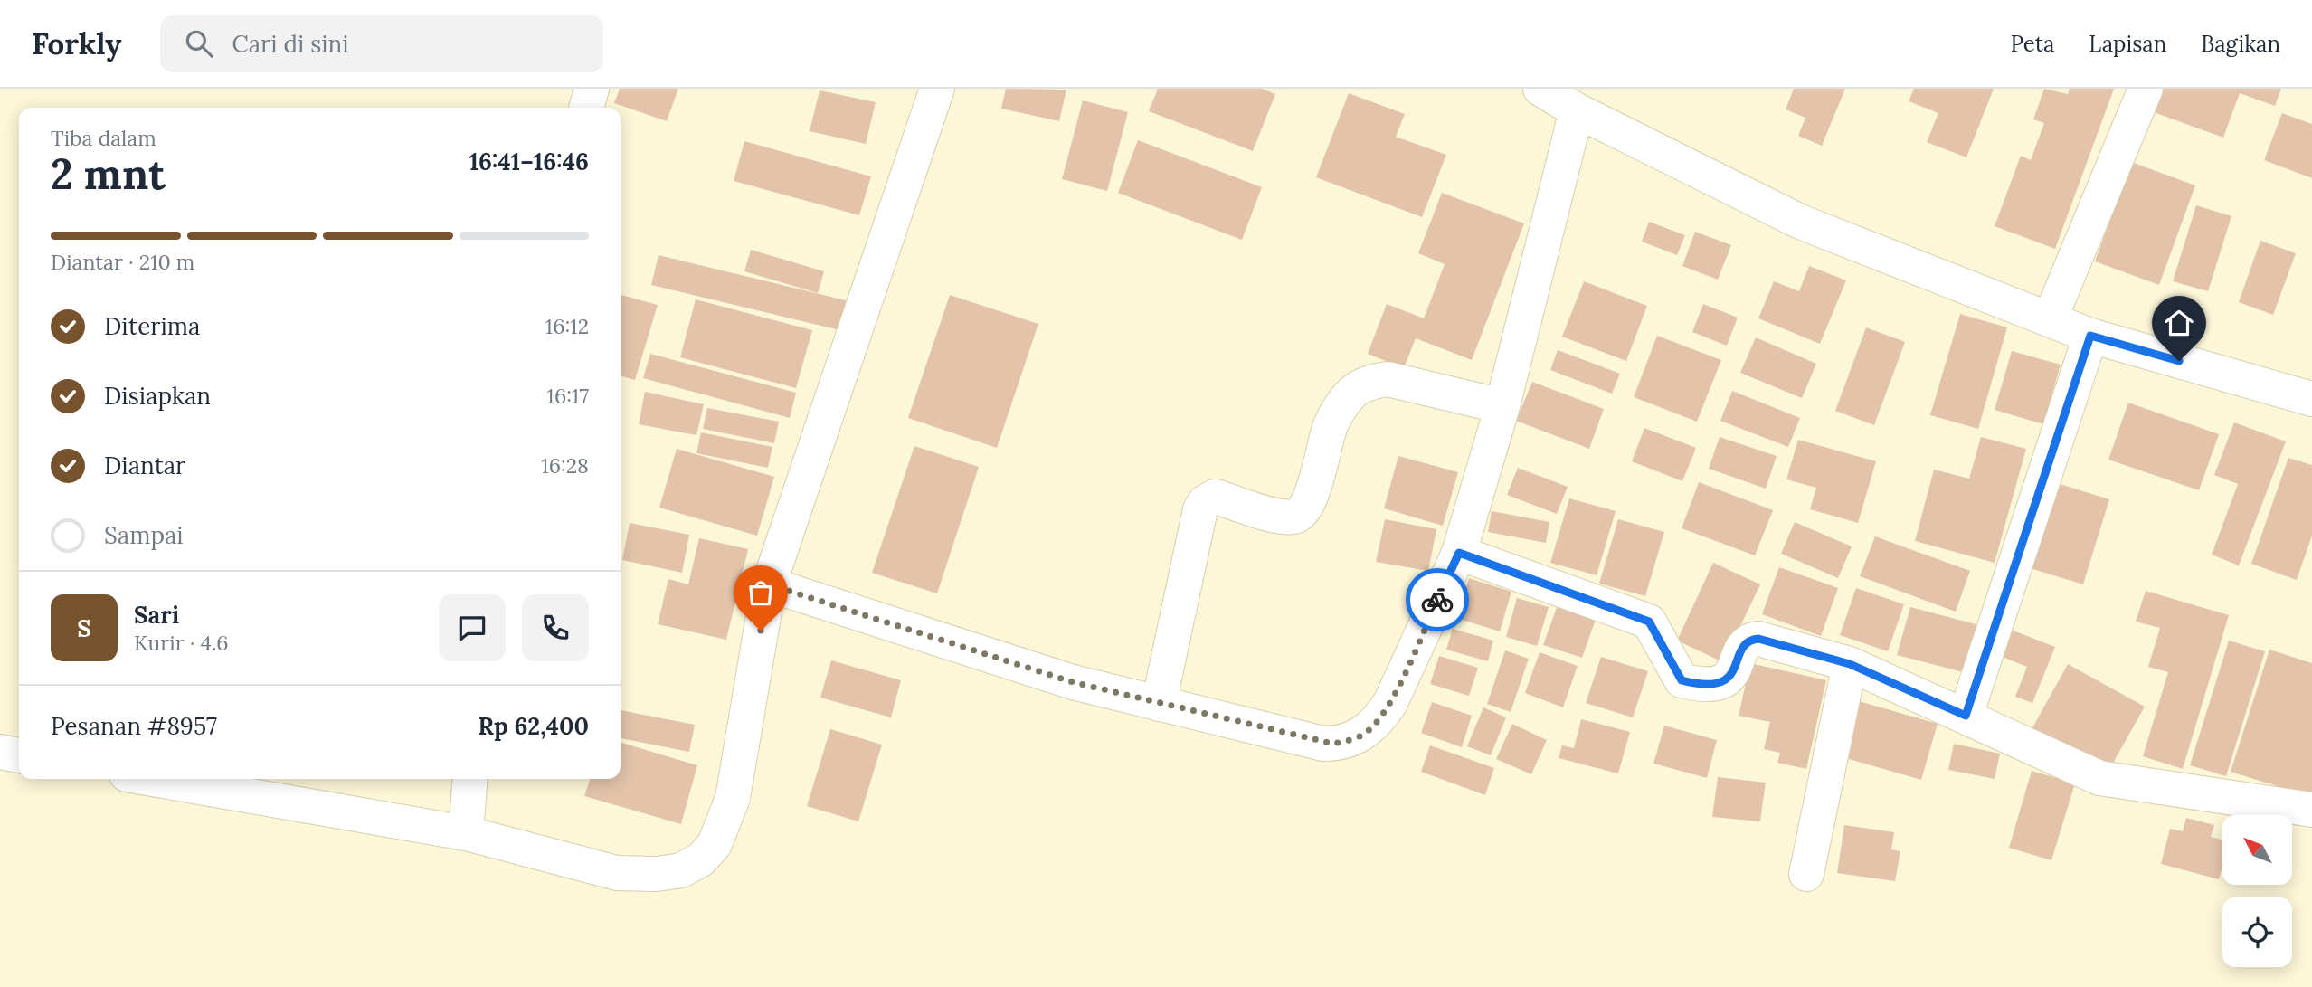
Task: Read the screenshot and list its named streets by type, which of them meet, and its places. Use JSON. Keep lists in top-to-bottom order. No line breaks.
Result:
{"north":"top left","page":{"header":"Forkly","search":"Cari di sini","nav":["Peta","Lapisan","Bagikan"],"heading":["2 mnt","Tiba dalam","16:41–16:46"],"panel":["Sari","Kurir · 4.6","Pesanan #8957","Rp 62,400"],"bar":"Diantar · 210 m","list":[["Diterima","16:12"],["Disiapkan","16:17"],["Diantar","16:28"],"Sampai"],"round":"S"}}
